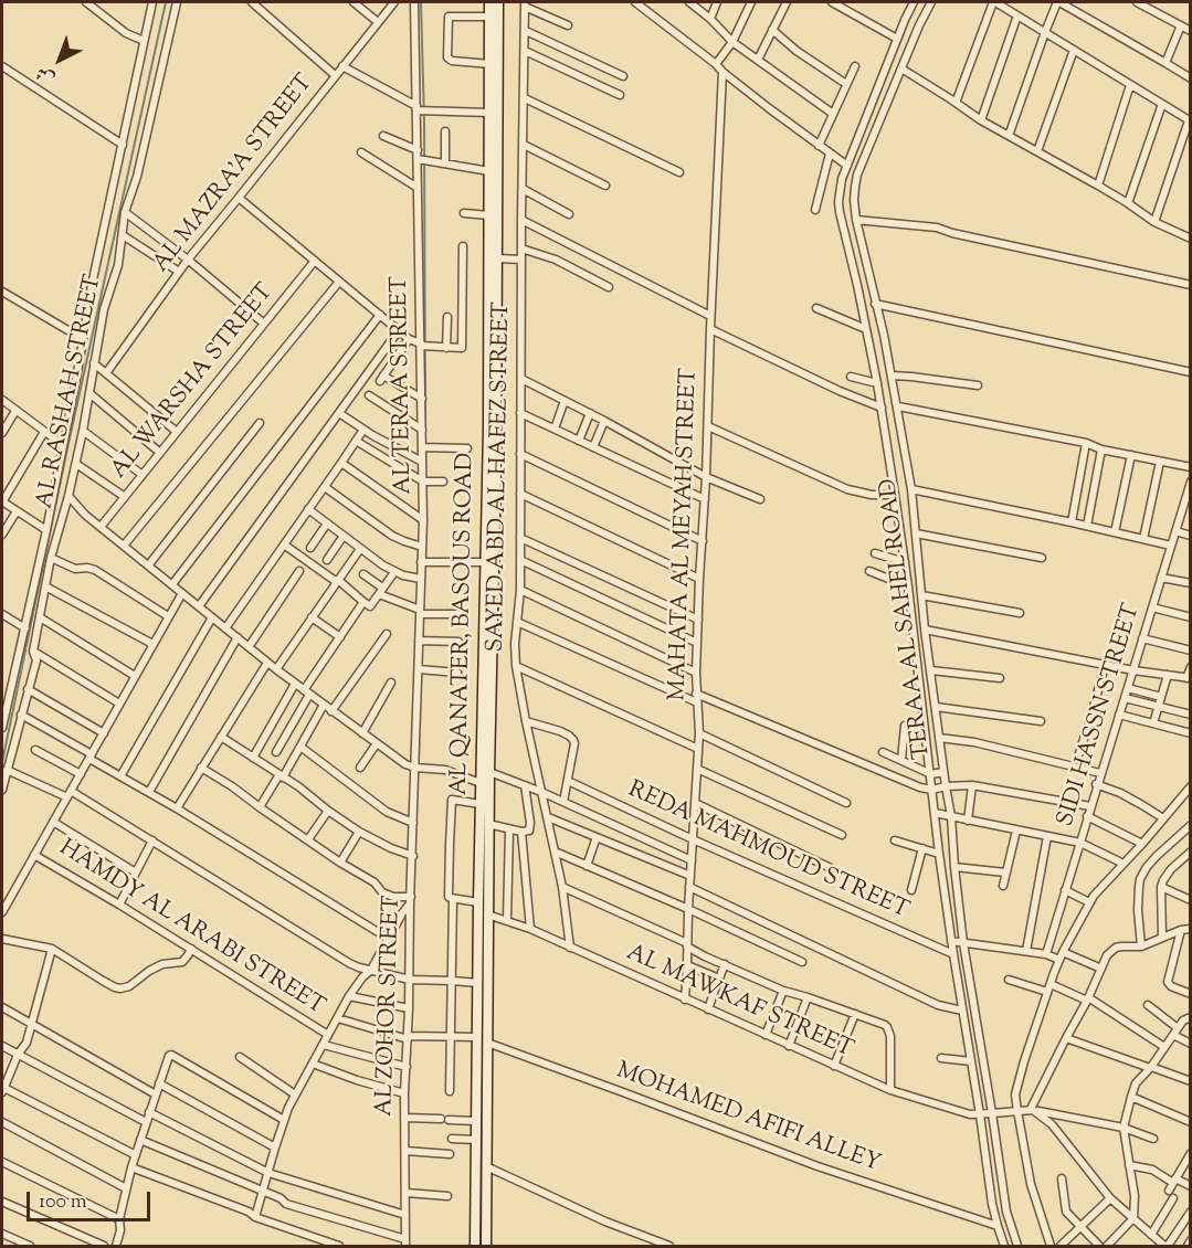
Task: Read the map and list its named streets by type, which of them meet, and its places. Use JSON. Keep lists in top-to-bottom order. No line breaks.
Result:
{"streets":{"main road":["AL QANATER, BASOUS ROAD"],"street":["AL MAZRA'A STREET","AL WARSHA STREET","AL TERAA STREET","AL RASHAH STREET","SAYED ABD AL HAFEZ STREET","MAHATA AL MEYAH STREET","TERAA AL SAHEL ROAD","SIDI HASSN STREET","REDA MAHMOUD STREET","HAMDY AL ARABI STREET","AL MAWKAF STREET","AL ZOHOR STREET","MOHAMED AFIFI ALLEY"]},"crossings":[["AL TERAA STREET","AL ZOHOR STREET"],["SAYED ABD AL HAFEZ STREET","AL MAWKAF STREET"],["MAHATA AL MEYAH STREET","REDA MAHMOUD STREET"],["MAHATA AL MEYAH STREET","AL MAWKAF STREET"],["TERAA AL SAHEL ROAD","REDA MAHMOUD STREET"],["TERAA AL SAHEL ROAD","AL MAWKAF STREET"],["TERAA AL SAHEL ROAD","MOHAMED AFIFI ALLEY"],["AL QANATER, BASOUS ROAD","AL MAWKAF STREET"],["AL QANATER, BASOUS ROAD","MOHAMED AFIFI ALLEY"]],"scale_bar":"100 m","north":"bottom left"}
